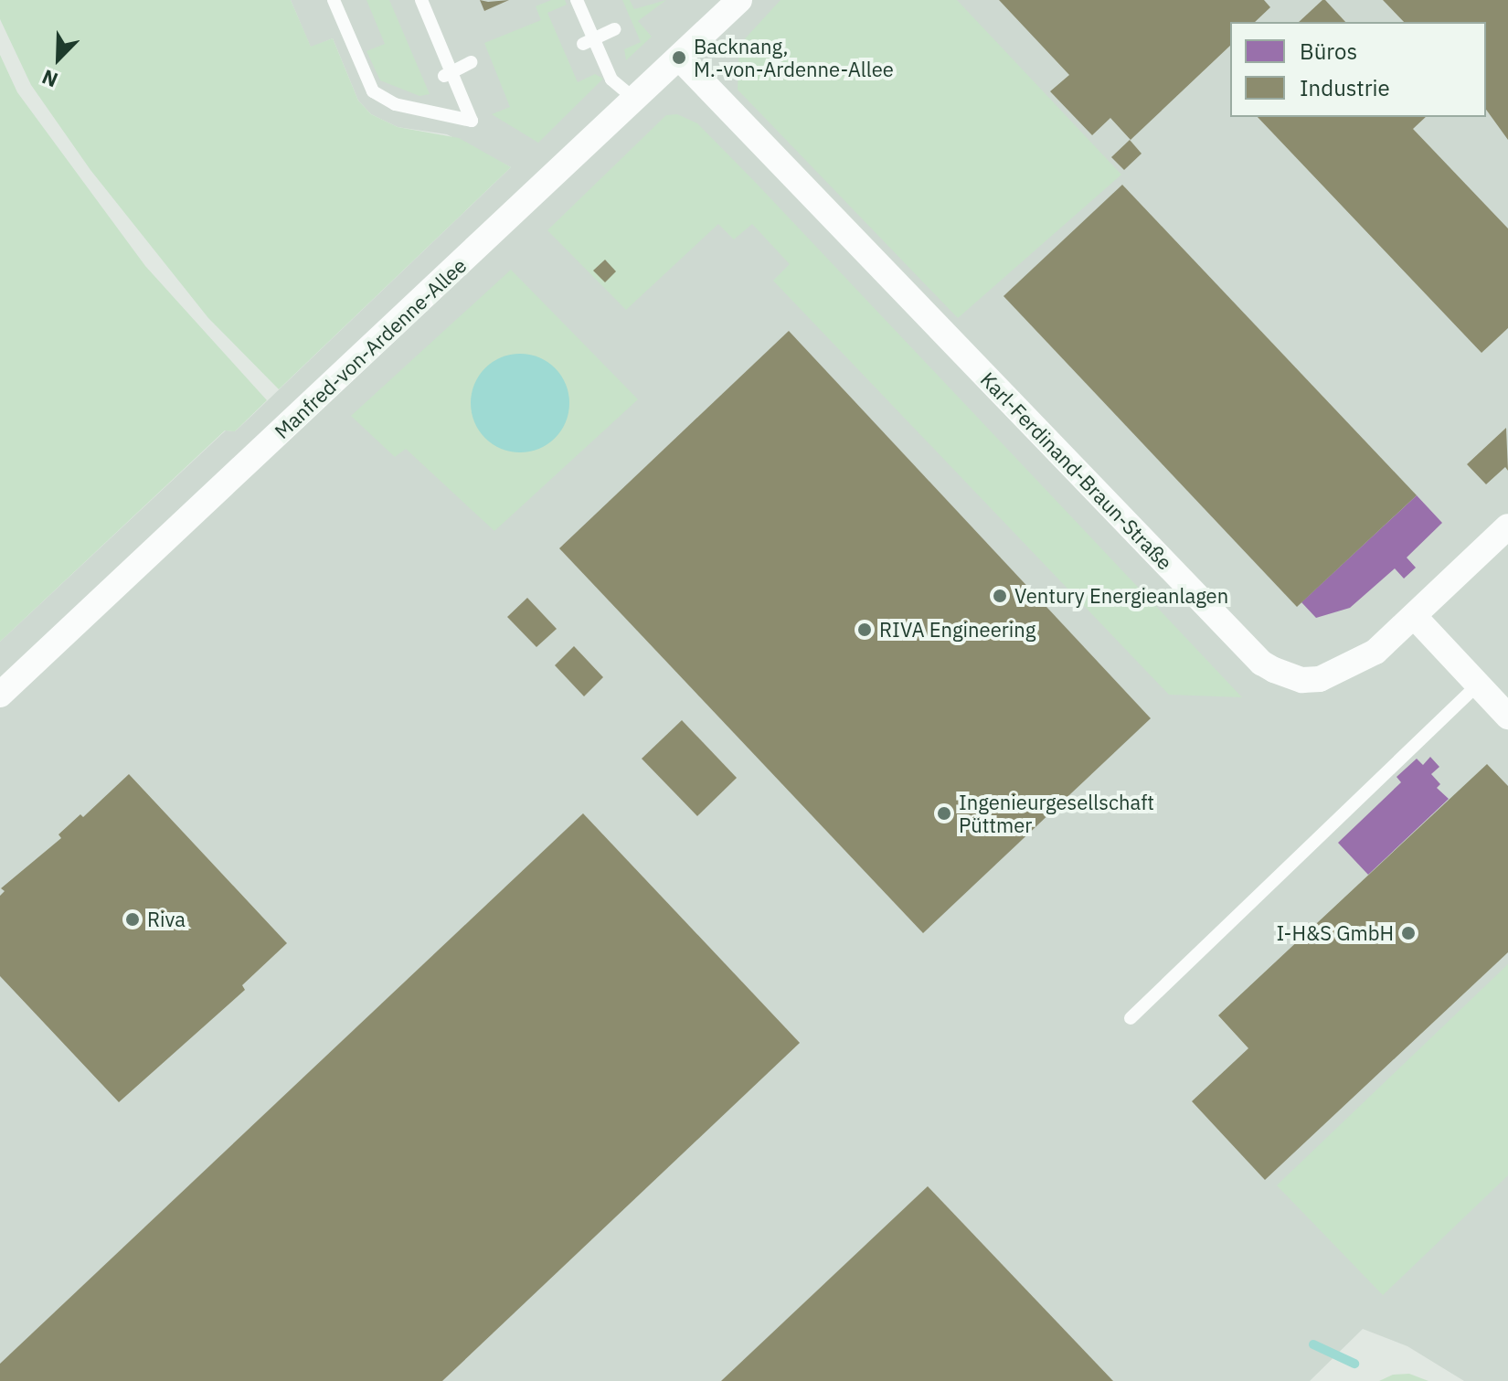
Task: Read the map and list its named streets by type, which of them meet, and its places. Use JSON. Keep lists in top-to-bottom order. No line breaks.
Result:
{"streets":{"street":["Manfred-von-Ardenne-Allee","Karl-Ferdinand-Braun-Straße"]},"crossings":[["Manfred-von-Ardenne-Allee","Karl-Ferdinand-Braun-Straße"]],"places":["Backnang, M.-von-Ardenne-Allee","Ventury Energieanlagen","RIVA Engineering","Ingenieurgesellschaft Püttmer","Riva","I-H&S GmbH"],"legend":["Büros","Industrie"],"north":"bottom left"}
